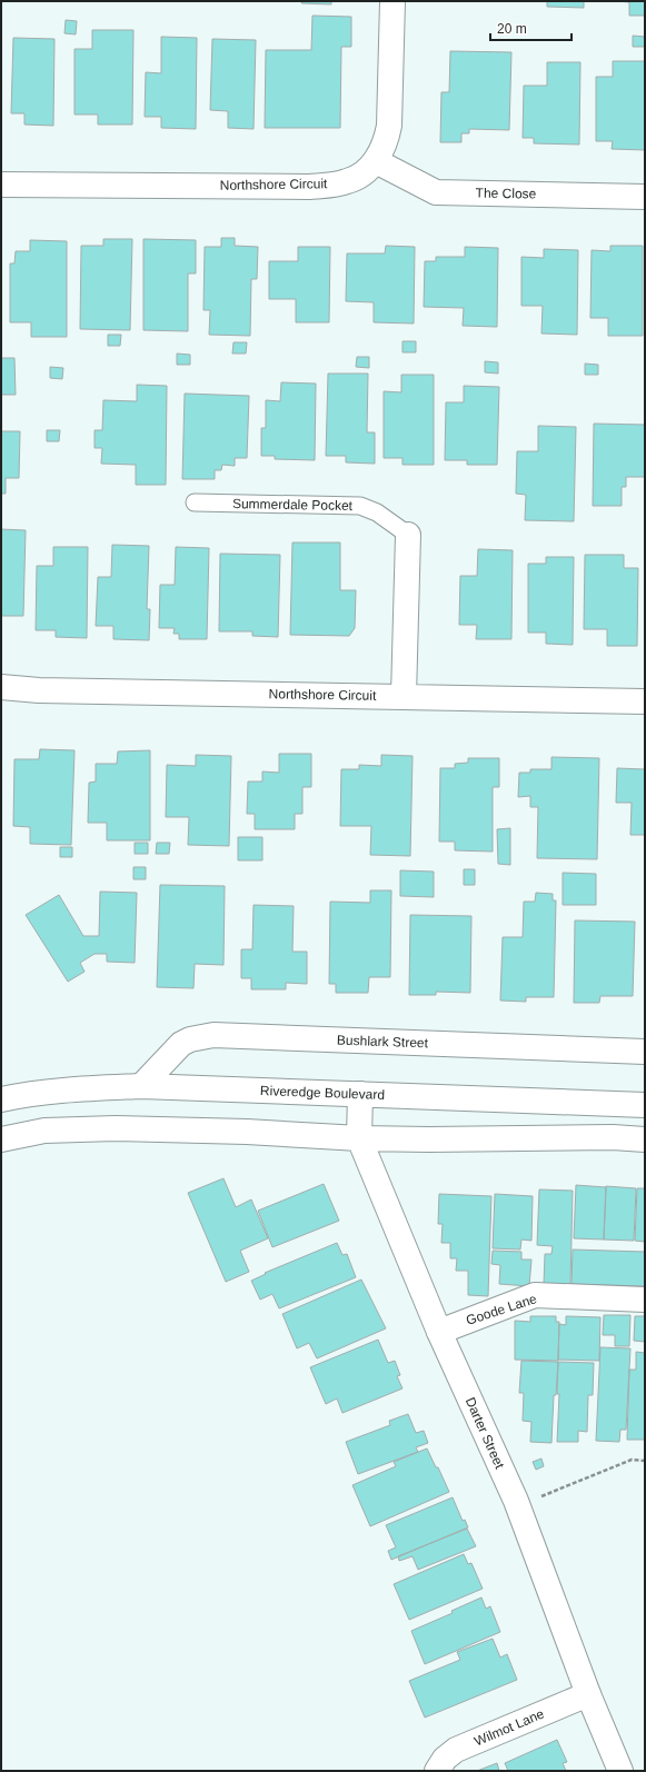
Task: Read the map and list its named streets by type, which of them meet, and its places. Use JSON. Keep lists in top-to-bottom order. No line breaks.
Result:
{"streets":{"street":["Northshore Circuit","The Close","Summerdale Pocket","Bushlark Street","Riveredge Boulevard","Goode Lane","Darter Street","Wilmot Lane"]},"crossings":[["Northshore Circuit","The Close"],["Northshore Circuit","Summerdale Pocket"],["Bushlark Street","Riveredge Boulevard"],["Riveredge Boulevard","Darter Street"],["Goode Lane","Darter Street"],["Darter Street","Wilmot Lane"]],"scale_bar":"20 m"}
